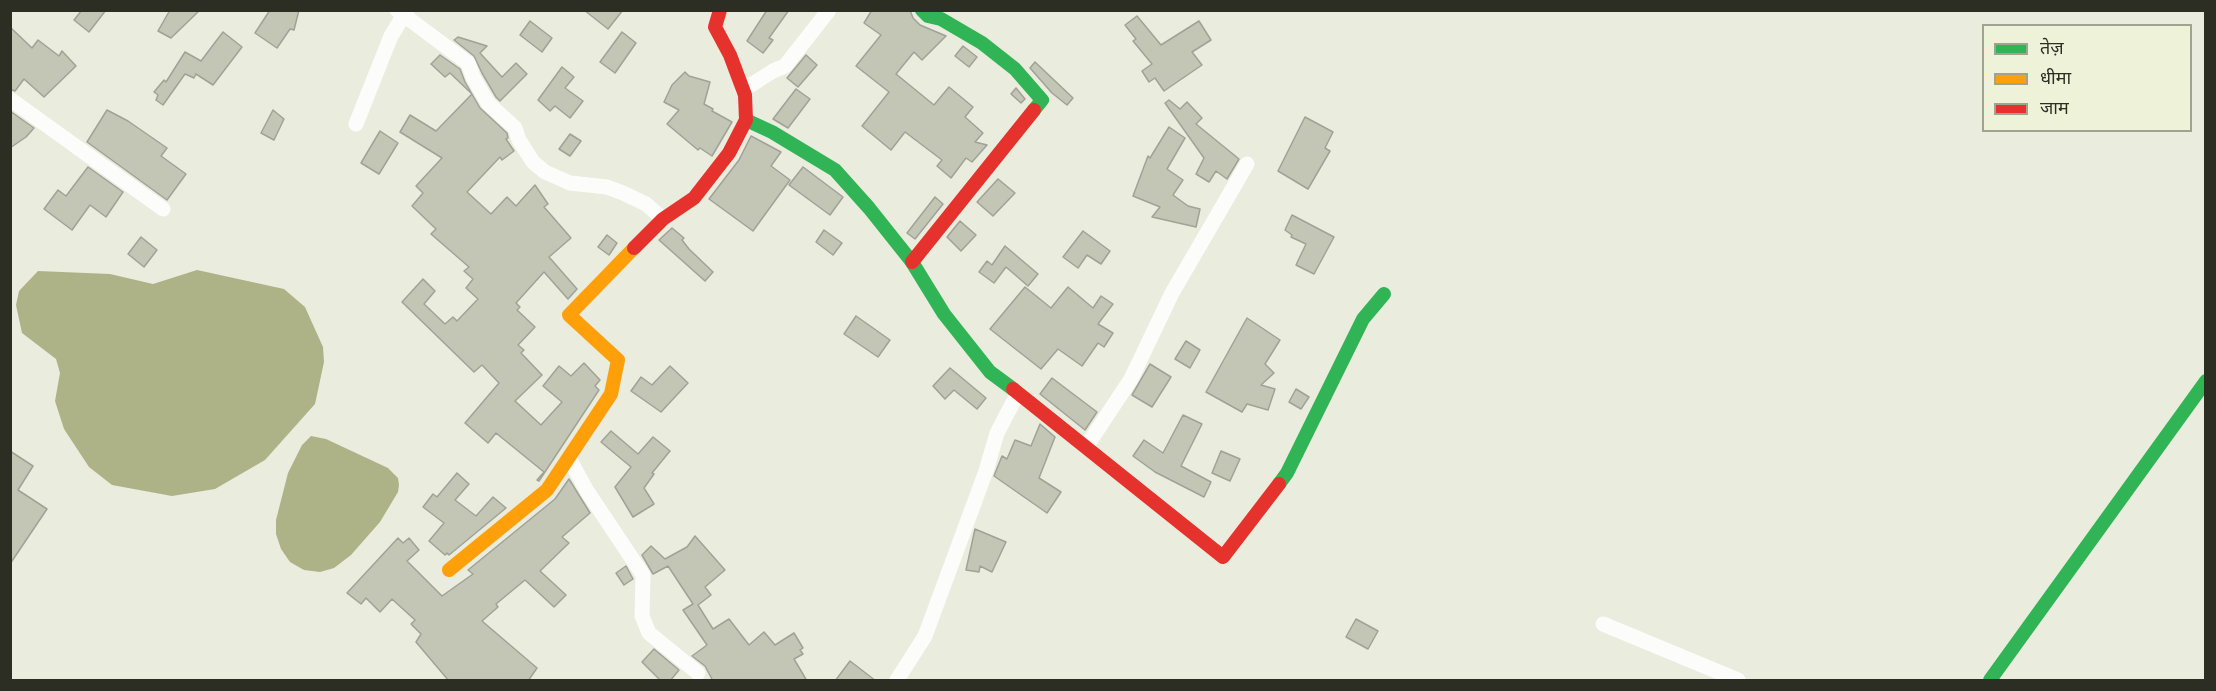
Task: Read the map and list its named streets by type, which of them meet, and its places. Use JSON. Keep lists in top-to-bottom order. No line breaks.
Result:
{"legend":["तेज़","धीमा","जाम"]}
